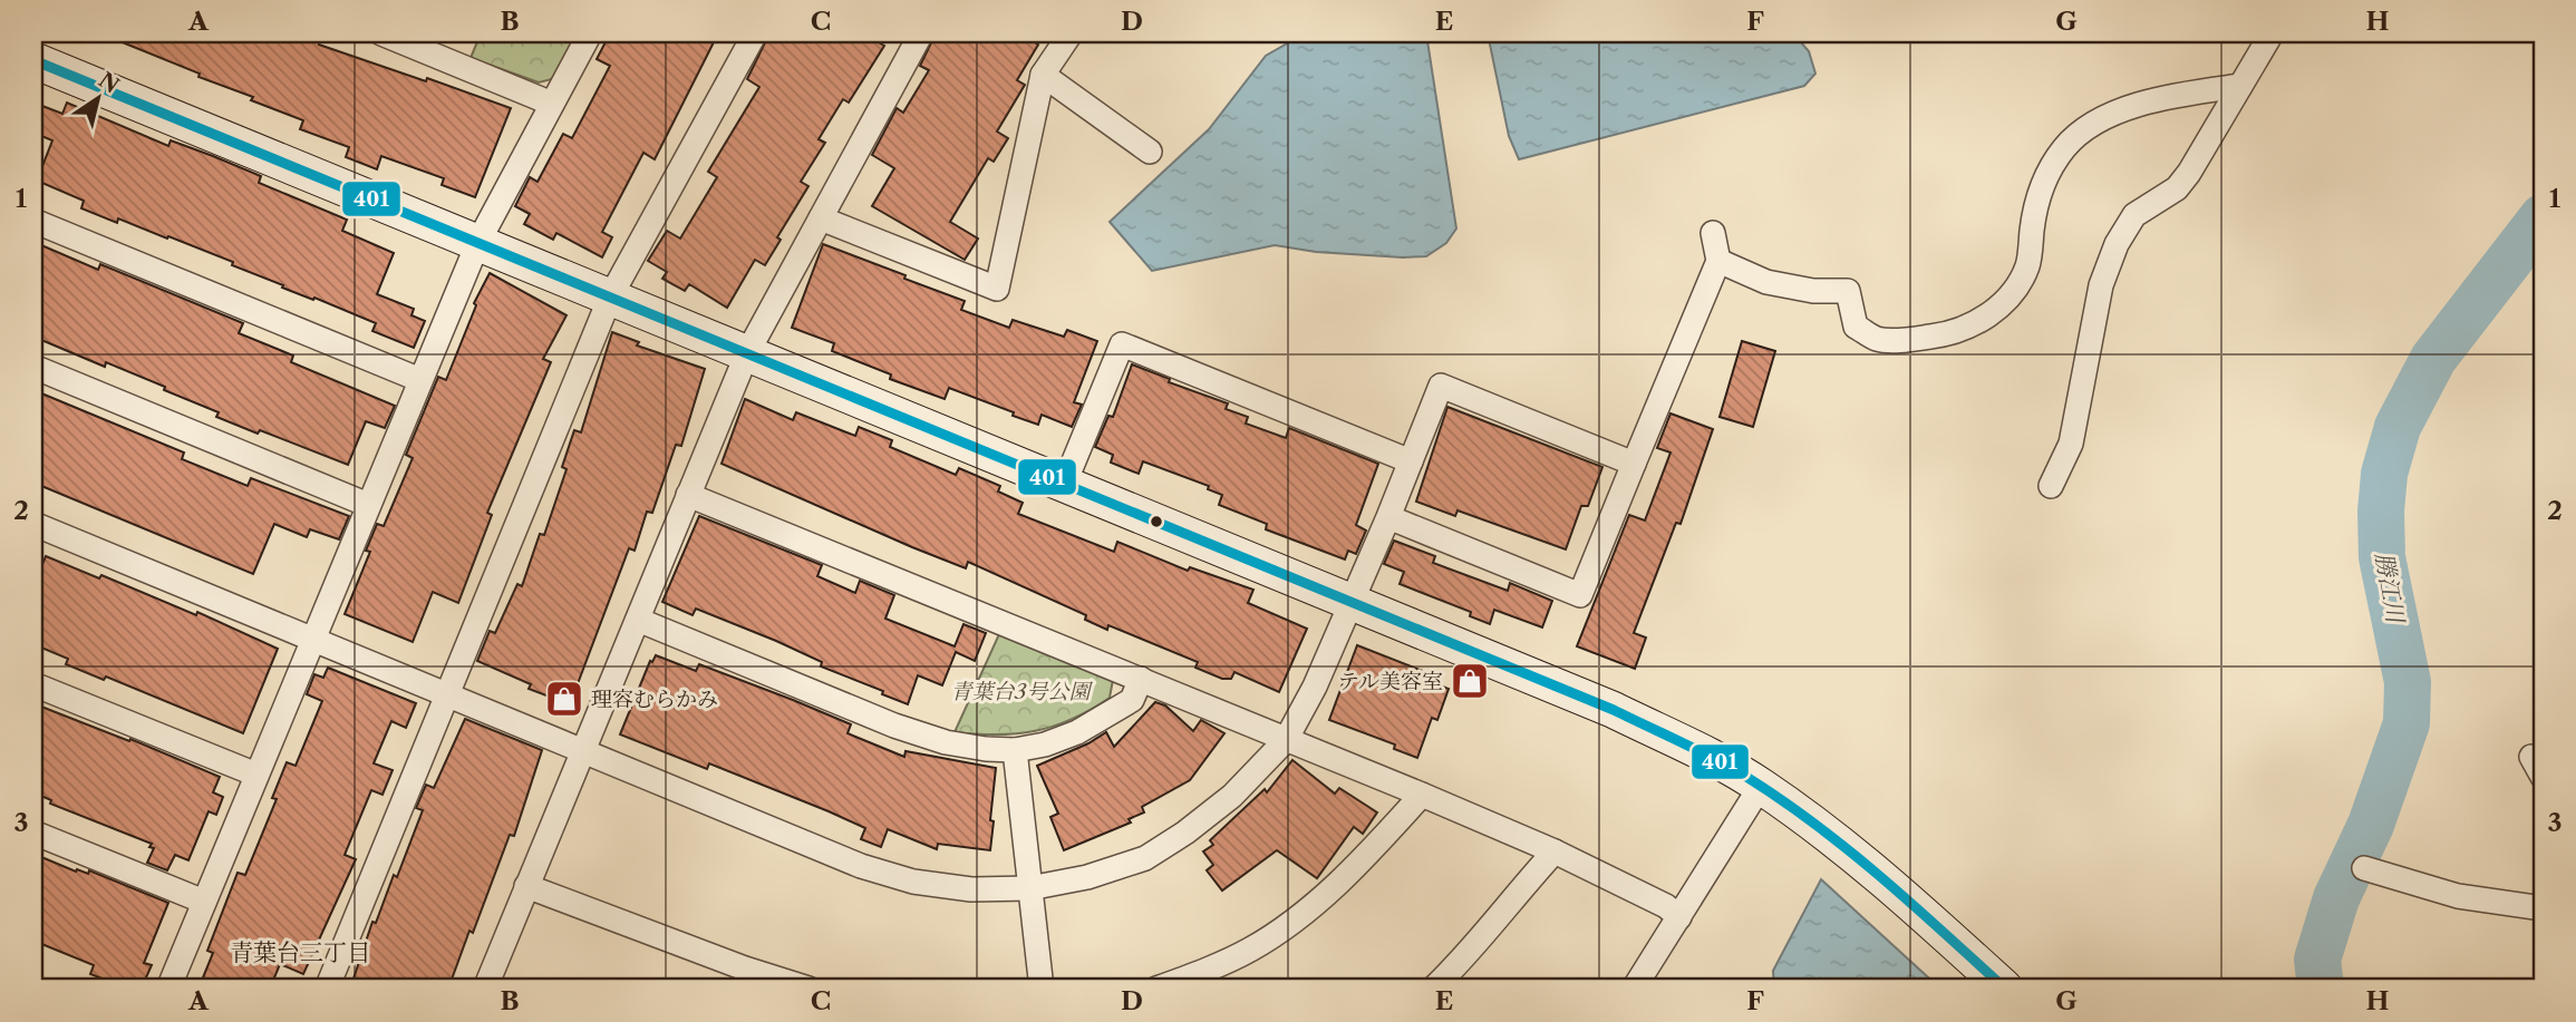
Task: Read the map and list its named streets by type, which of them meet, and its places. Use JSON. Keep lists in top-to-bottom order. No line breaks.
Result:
{"districts":["青葉台三丁目"],"water":["勝江川"],"parks":["青葉台3号公園"],"places":{"shop":["テル美容室","理容むらかみ"]},"lines":["transit line 401"],"north":"top right","grid":{"columns":["A","B","C","D","E","F","G","H"],"rows":["1","2","3"]}}
